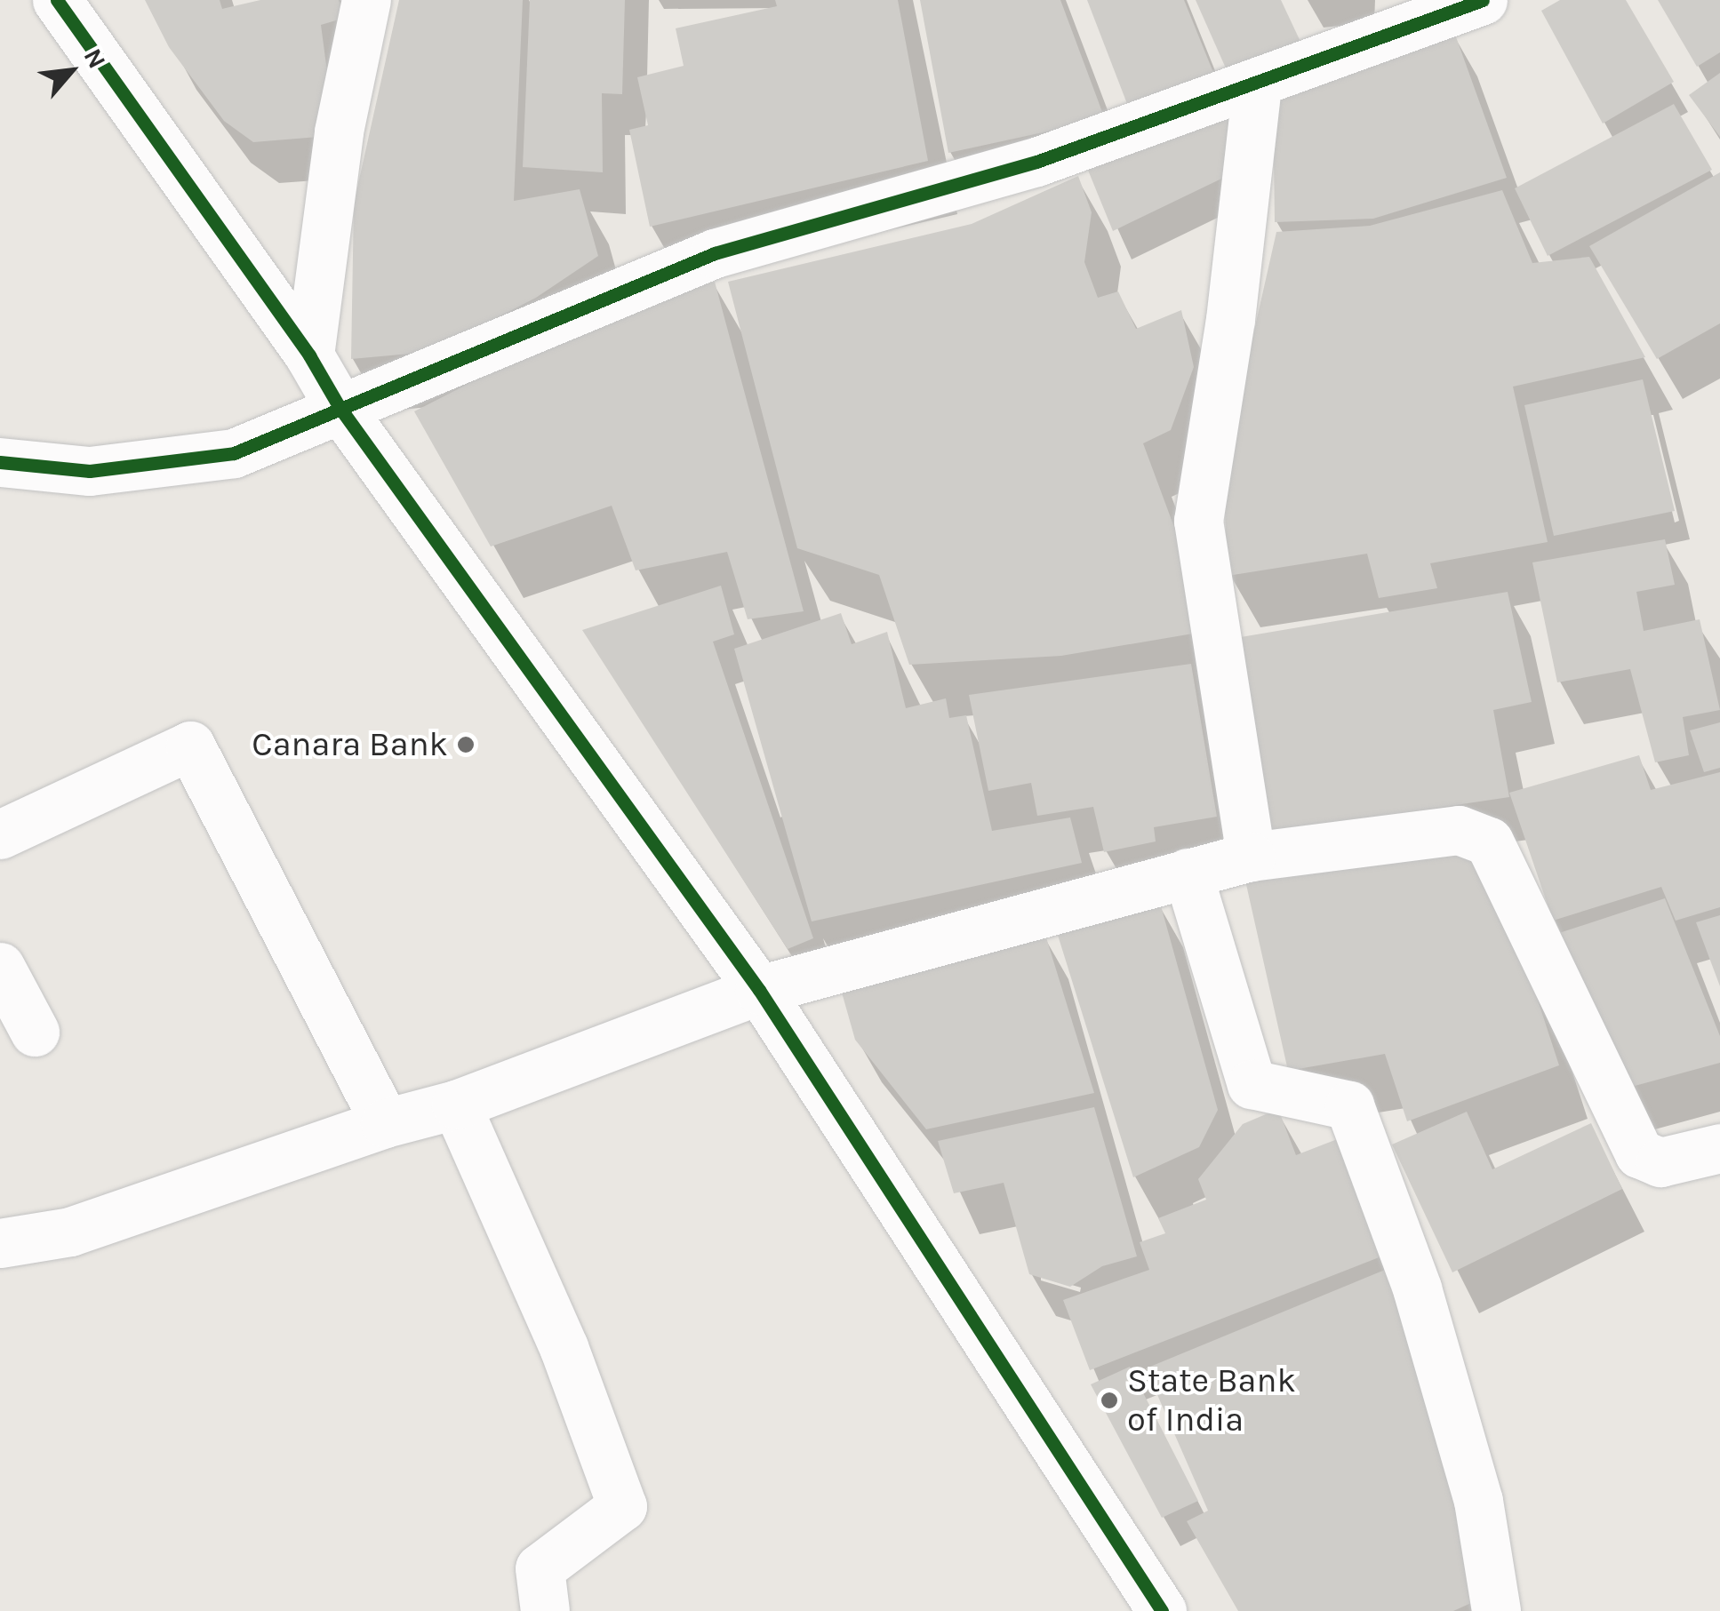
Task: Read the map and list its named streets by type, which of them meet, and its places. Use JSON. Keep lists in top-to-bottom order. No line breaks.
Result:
{"places":["Canara Bank","State Bank of India"],"north":"top right"}
